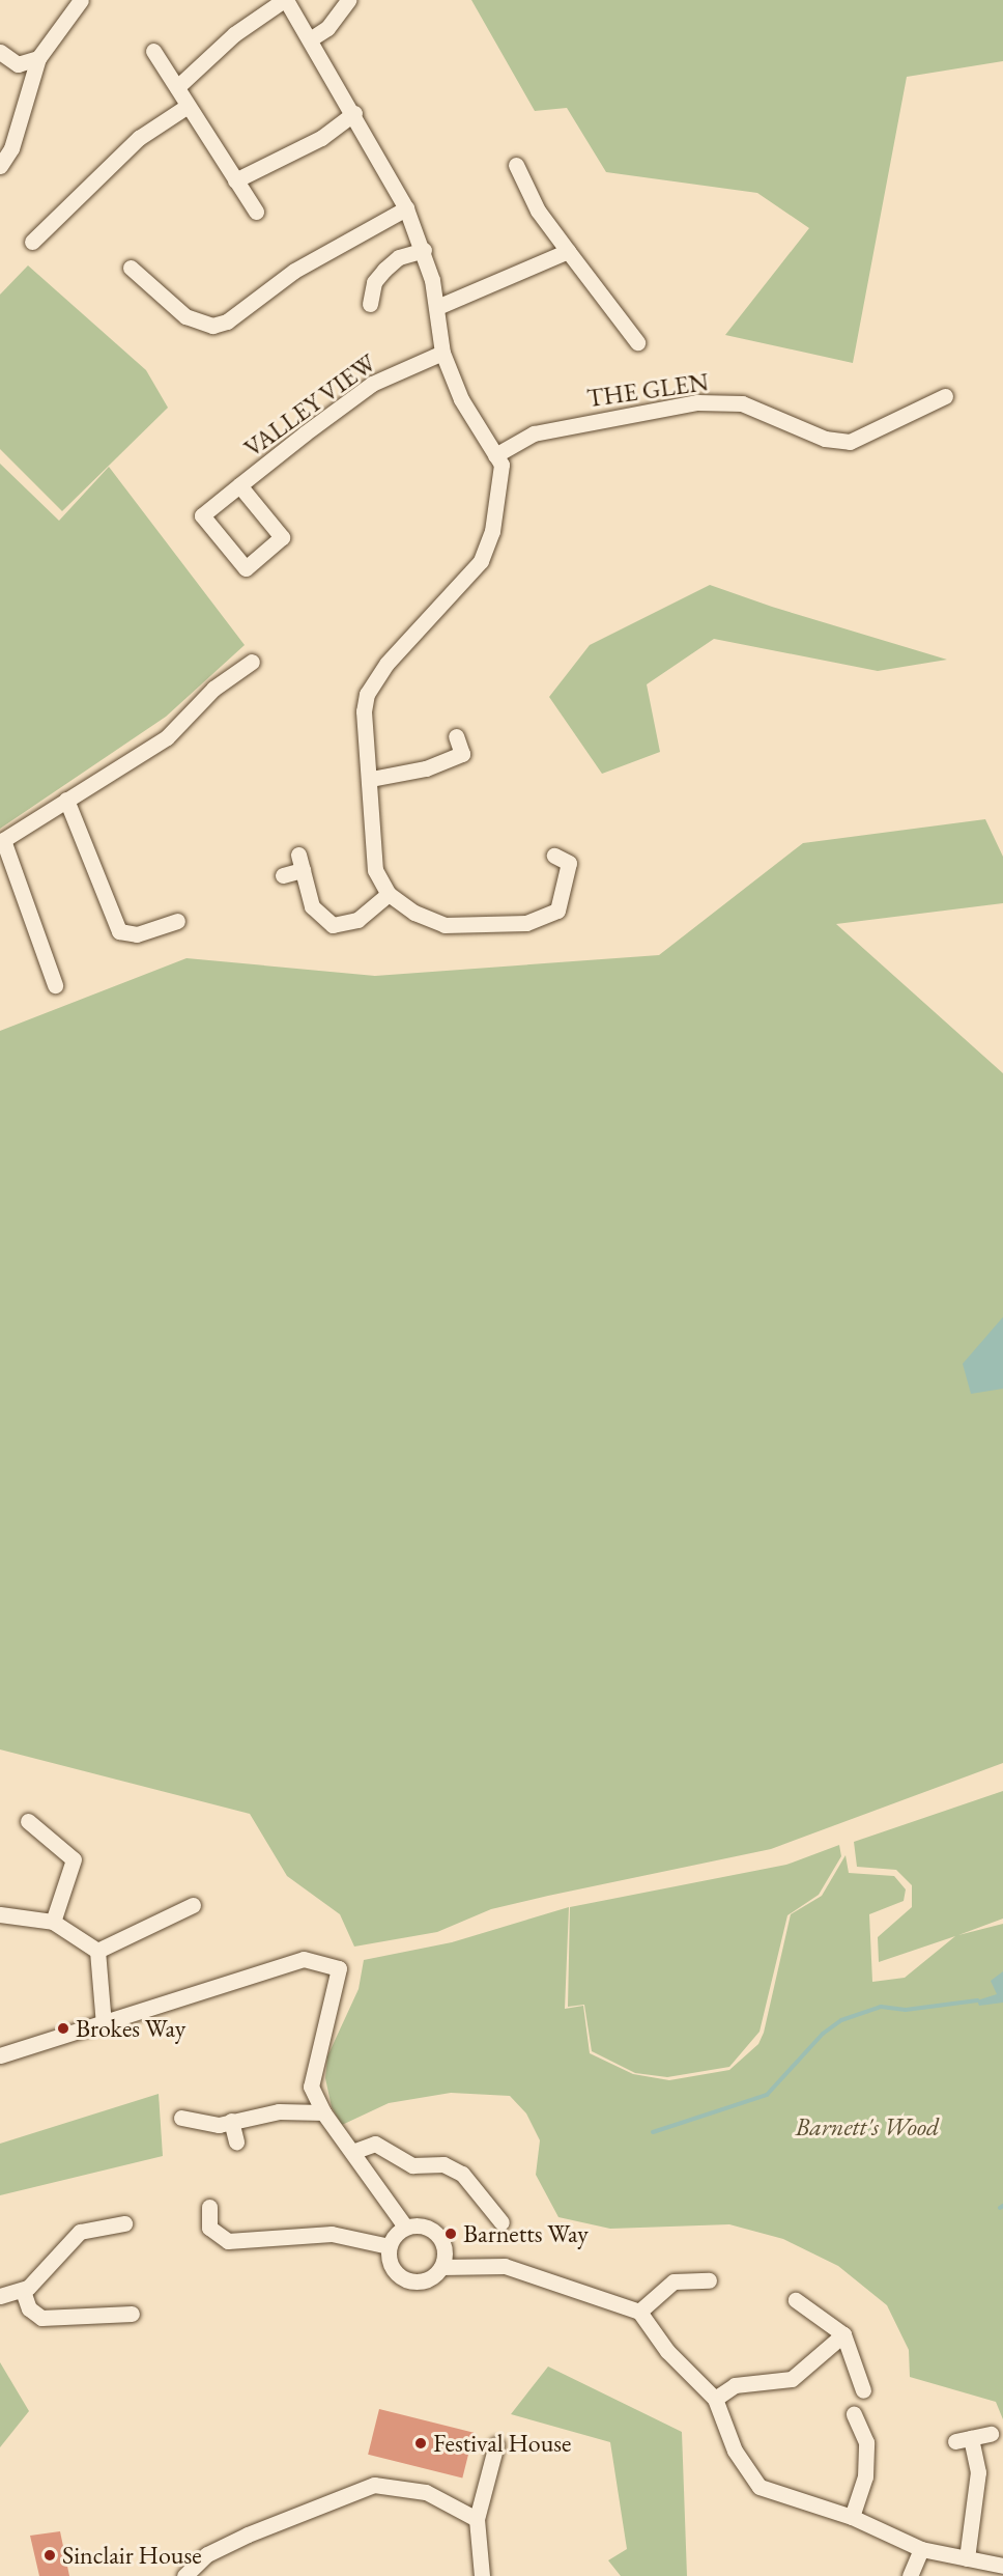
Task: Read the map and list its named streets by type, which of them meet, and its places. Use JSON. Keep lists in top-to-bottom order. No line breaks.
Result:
{"streets":{"street":["THE GLEN","VALLEY VIEW"]},"parks":["Barnett's Wood"],"places":["Brokes Way","Barnetts Way","Festival House","Sinclair House"]}
